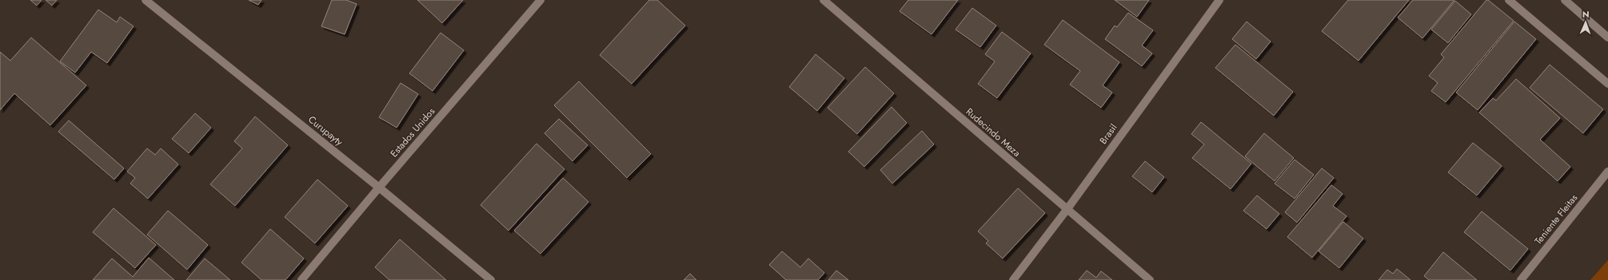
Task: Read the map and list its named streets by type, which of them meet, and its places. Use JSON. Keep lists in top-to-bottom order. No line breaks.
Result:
{"streets":{"street":["Curupayty","Estados Unidos","Rudecindo Meza","Brasil","Teniente Fleitas"]},"crossings":[["Curupayty","Estados Unidos"],["Rudecindo Meza","Brasil"]],"north":"top"}
